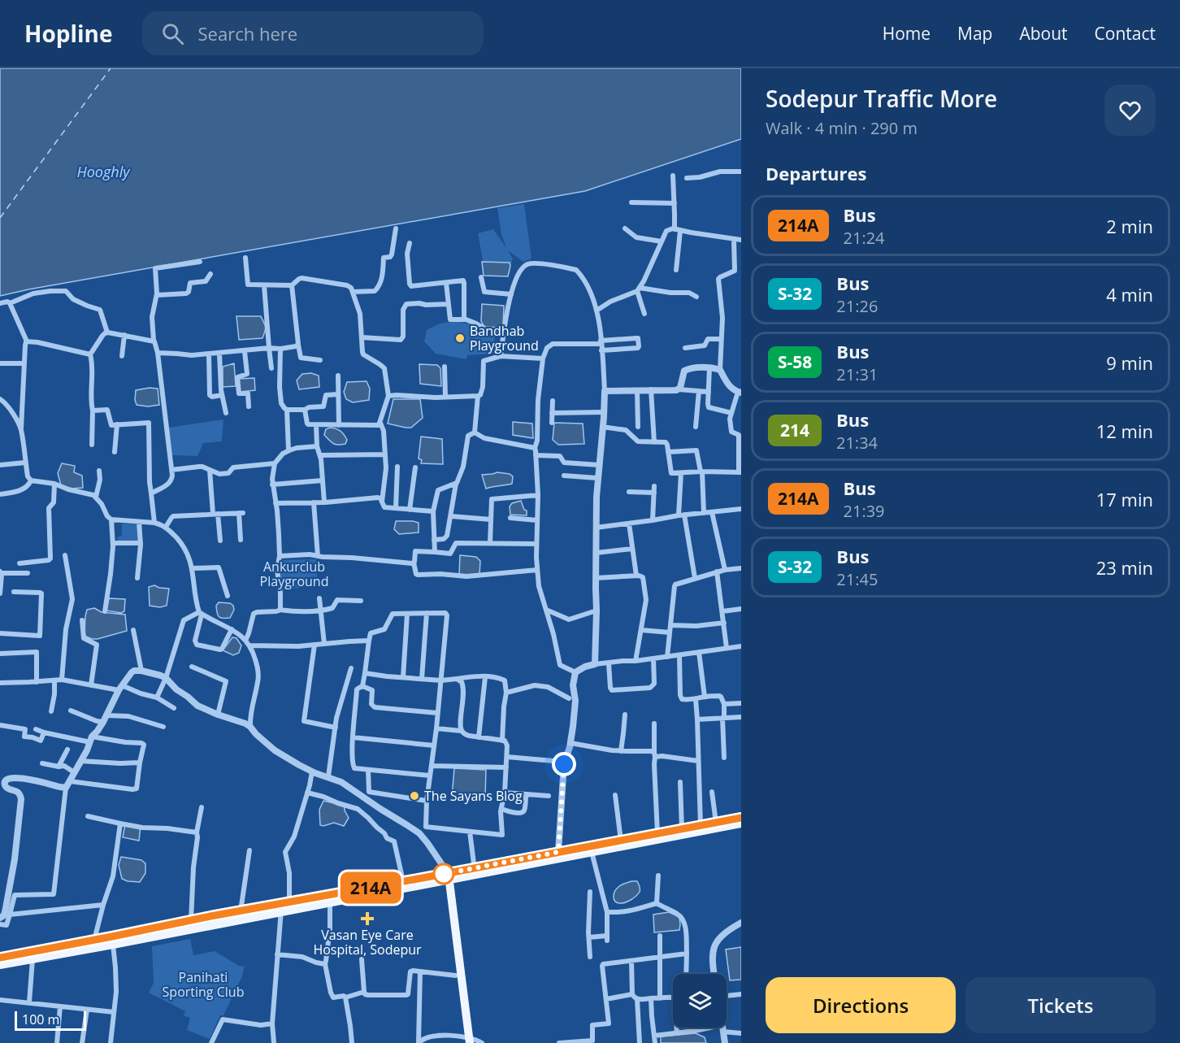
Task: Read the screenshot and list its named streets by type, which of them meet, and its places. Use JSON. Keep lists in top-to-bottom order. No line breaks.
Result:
{"water":["Hooghly"],"parks":["Ankurclub Playground","Panihati Sporting Club"],"places":{"other":["Bandhab Playground","The Sayans Blog"],"health":["Vasan Eye Care Hospital, Sodepur"]},"lines":["bus line 214A"],"scale_bar":"100 m","page":{"header":"Hopline","search":"Search here","nav":["Home","Map","About","Contact"],"on_map":"214A","heading":[["Sodepur Traffic More","Walk · 4 min · 290 m"],"Departures"],"list":[{"mark":"214A","name":"Bus","note":"21:24","value":"2 min"},{"mark":"S-32","name":"Bus","note":"21:26","value":"4 min"},{"mark":"S-58","name":"Bus","note":"21:31","value":"9 min"},{"mark":"214","name":"Bus","note":"21:34","value":"12 min"},{"mark":"214A","name":"Bus","note":"21:39","value":"17 min"},{"mark":"S-32","name":"Bus","note":"21:45","value":"23 min"}],"buttons":["Directions","Tickets"],"scale":"100 m"}}
